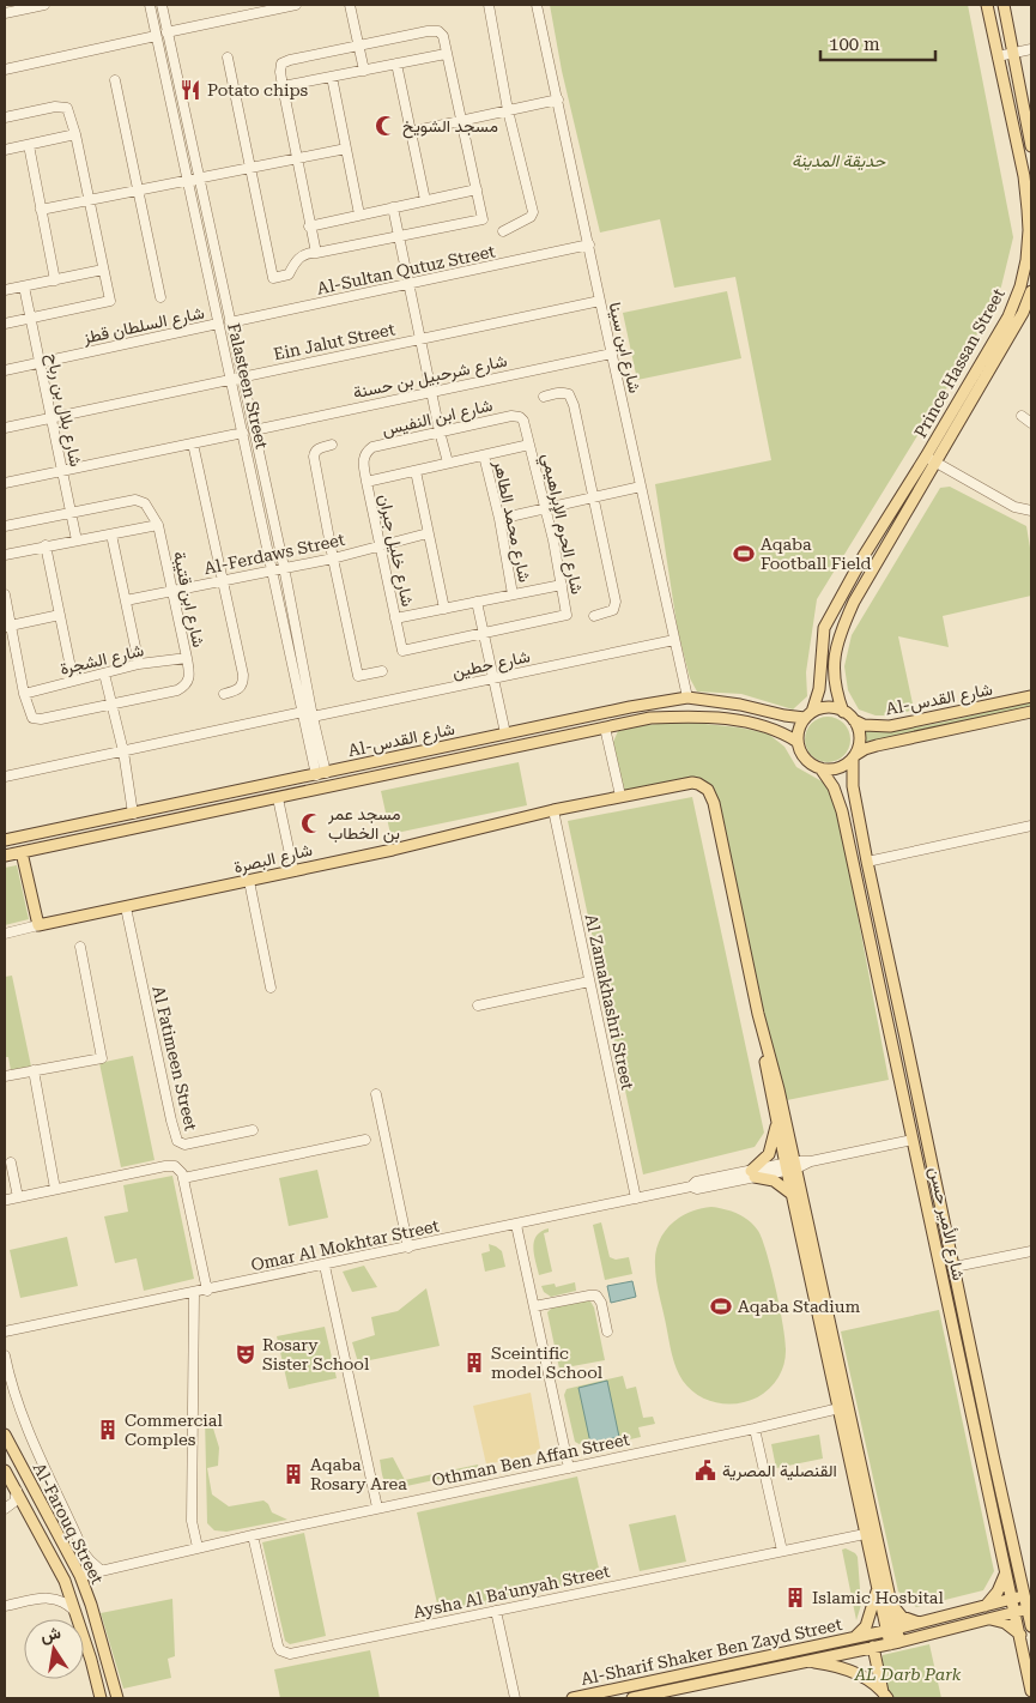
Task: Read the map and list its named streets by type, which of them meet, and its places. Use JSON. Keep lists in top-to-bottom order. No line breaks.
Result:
{"streets":{"main road":["Prince Hassan Street","Al-شارع القدس","شارع البصرة","شارع الأمير حسن","Al-Farouq Street","Al-Sharif Shaker Ben Zayd Street"],"street":["Al-Sultan Qutuz Street","شارع السلطان قطز","Ein Jalut Street","شارع ابن سينا","شارع شرحبيل بن حسنة","Falasteen Street","شارع بلال بن رباح","شارع ابن النفيس","شارع محمد الطاهر","شارع الحرم الإبراهيمي","شارع خليل جبران","Al-Ferdaws Street","شارع ابن قتيبة","شارع الشجرة","شارع حطين","Al Zamakhashri Street","Al Fatimeen Street","Omar Al Mokhtar Street","Othman Ben Affan Street","Aysha Al Ba'unyah Street"]},"crossings":[["Al-Sultan Qutuz Street","شارع ابن سينا"],["Al-Sultan Qutuz Street","Falasteen Street"],["شارع السلطان قطز","Falasteen Street"],["شارع السلطان قطز","شارع بلال بن رباح"],["Ein Jalut Street","شارع ابن سينا"],["Ein Jalut Street","Falasteen Street"],["Ein Jalut Street","شارع بلال بن رباح"],["شارع ابن سينا","شارع شرحبيل بن حسنة"],["شارع ابن سينا","شارع حطين"],["شارع ابن سينا","Al-شارع القدس"],["Prince Hassan Street","Al-شارع القدس"],["Prince Hassan Street","شارع الأمير حسن"],["شارع شرحبيل بن حسنة","Falasteen Street"],["Falasteen Street","Al-Ferdaws Street"],["Falasteen Street","شارع حطين"],["Falasteen Street","Al-شارع القدس"],["شارع بلال بن رباح","شارع ابن قتيبة"],["شارع ابن النفيس","شارع الحرم الإبراهيمي"],["شارع ابن النفيس","شارع خليل جبران"],["شارع محمد الطاهر","شارع الحرم الإبراهيمي"],["شارع محمد الطاهر","شارع خليل جبران"],["شارع الحرم الإبراهيمي","شارع خليل جبران"],["شارع خليل جبران","Al-Ferdaws Street"],["Al-Ferdaws Street","شارع ابن قتيبة"],["شارع ابن قتيبة","شارع الشجرة"],["Al-شارع القدس","شارع الأمير حسن"],["شارع البصرة","Al Zamakhashri Street"],["شارع البصرة","Al Fatimeen Street"],["Al Zamakhashri Street","Omar Al Mokhtar Street"],["شارع الأمير حسن","Omar Al Mokhtar Street"],["شارع الأمير حسن","Al-Sharif Shaker Ben Zayd Street"],["Othman Ben Affan Street","Al-Farouq Street"],["Othman Ben Affan Street","Aysha Al Ba'unyah Street"]],"parks":["حديقة المدينة","AL Darb Park"],"places":{"restaurant":["Potato chips"],"mosque":["مسجد الشويخ","مسجد عمر بن الخطاب"],"sports":["Aqaba Football Field","Aqaba Stadium"],"theatre":["Rosary Sister School"],"building":["Sceintific model School","Commercial Comples","Aqaba Rosary Area","Islamic Hosbital"],"public building":["القنصلية المصرية"]},"scale_bar":"100 m","north":"top"}
